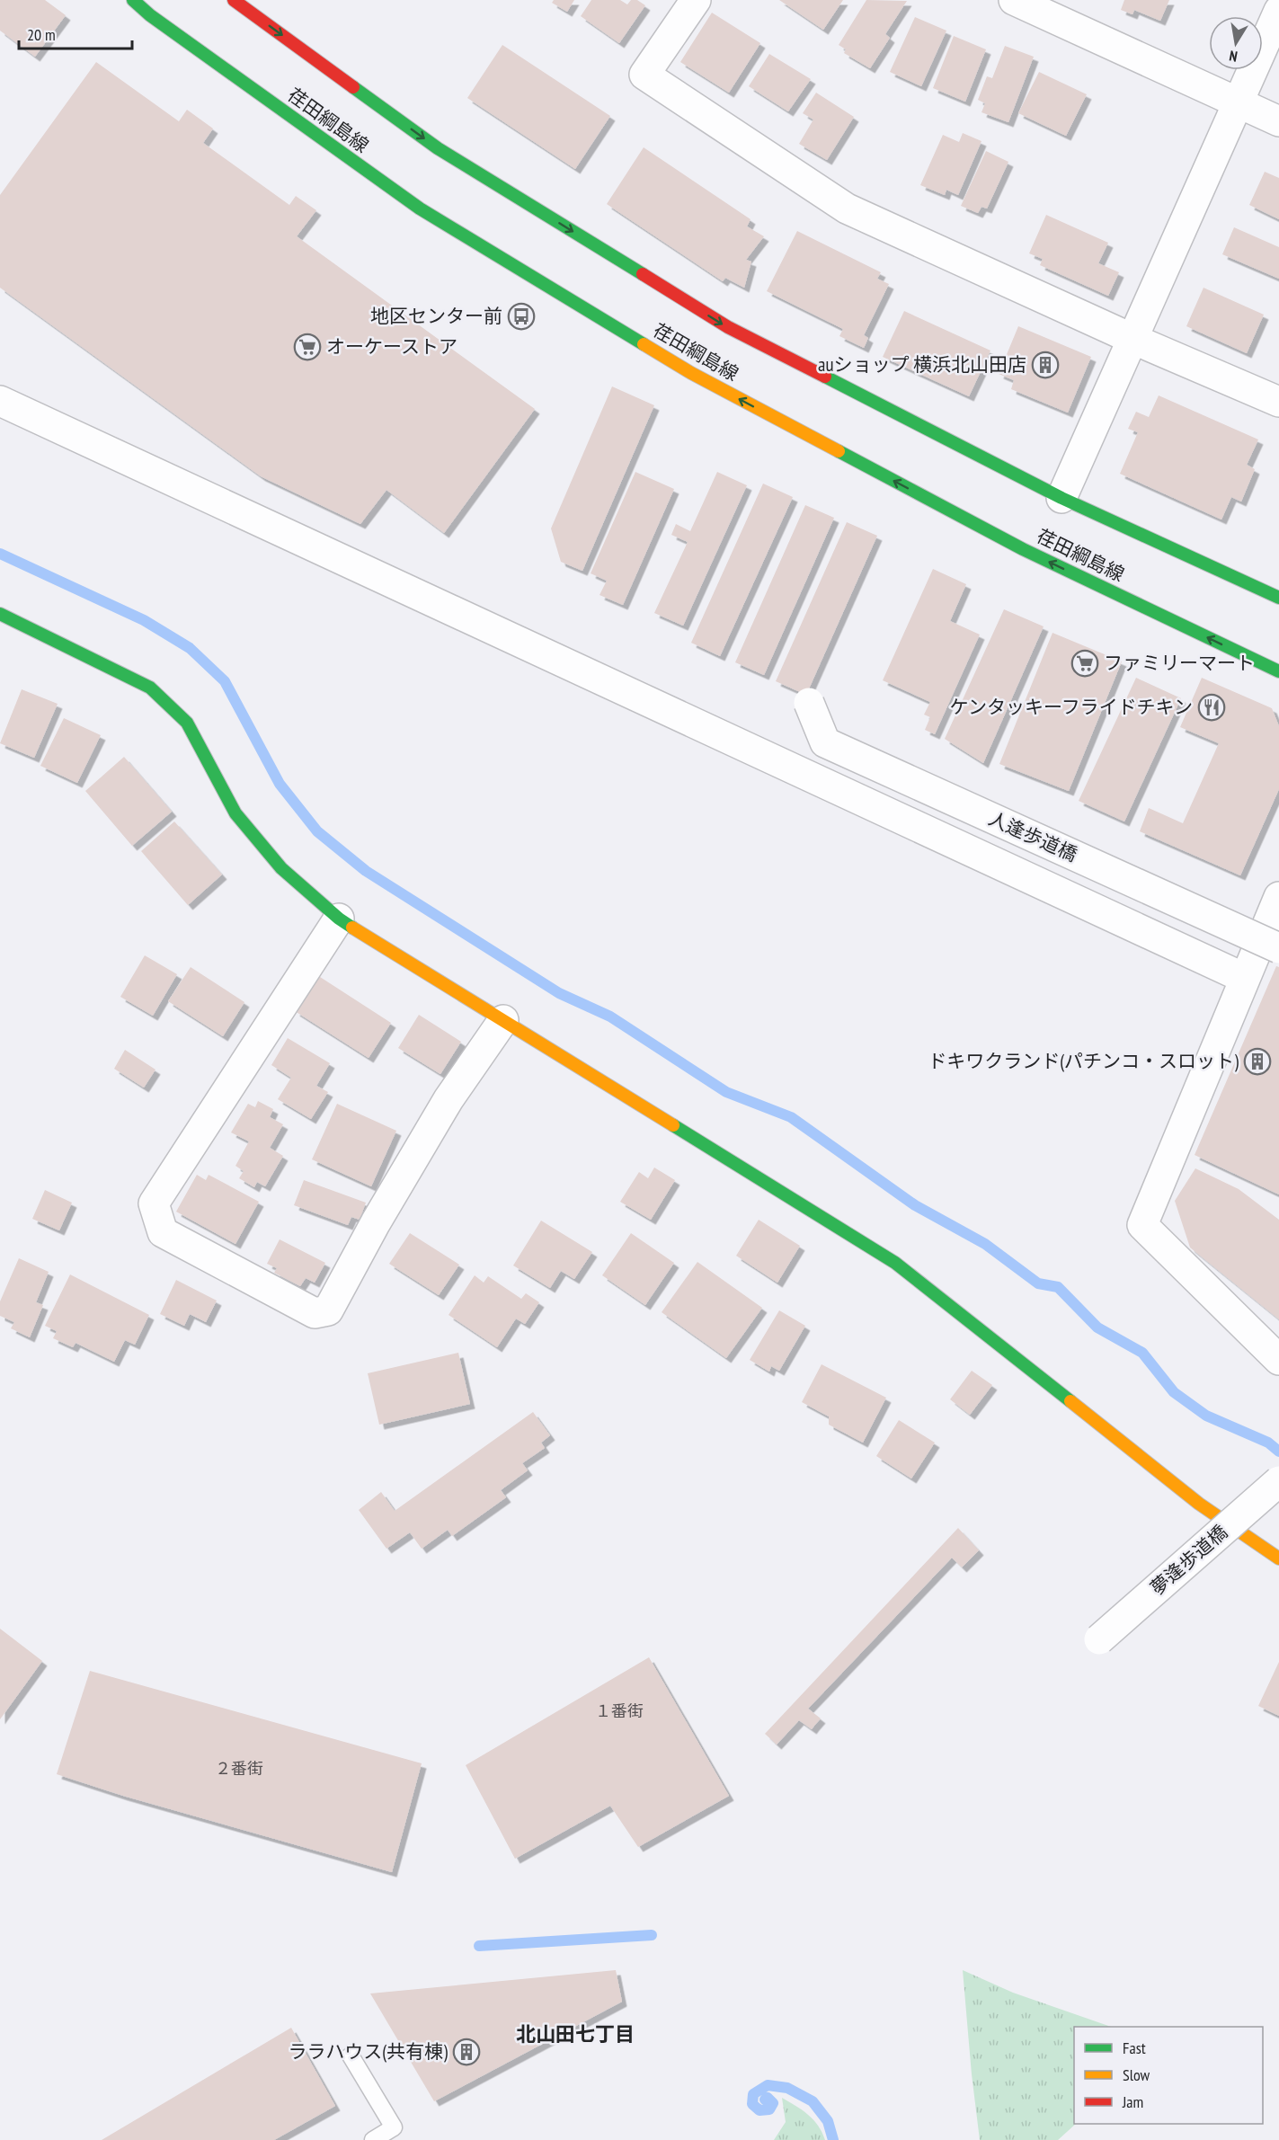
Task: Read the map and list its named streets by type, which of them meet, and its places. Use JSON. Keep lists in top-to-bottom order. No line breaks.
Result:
{"streets":{"main road":["荏田綱島線"],"street":["人逢歩道橋","夢逢歩道橋"]},"districts":["北山田七丁目"],"places":{"bus stop":["地区センター前"],"supermarket":["オーケーストア","ファミリーマート"],"building":["auショップ 横浜北山田店","ドキワクランド(パチンコ・スロット)","ララハウス(共有棟)"],"restaurant":["ケンタッキーフライドチキン"]},"house_numbers":["１番街","２番街"],"legend":["Fast","Slow","Jam"],"scale_bar":"20 m","north":"bottom"}
